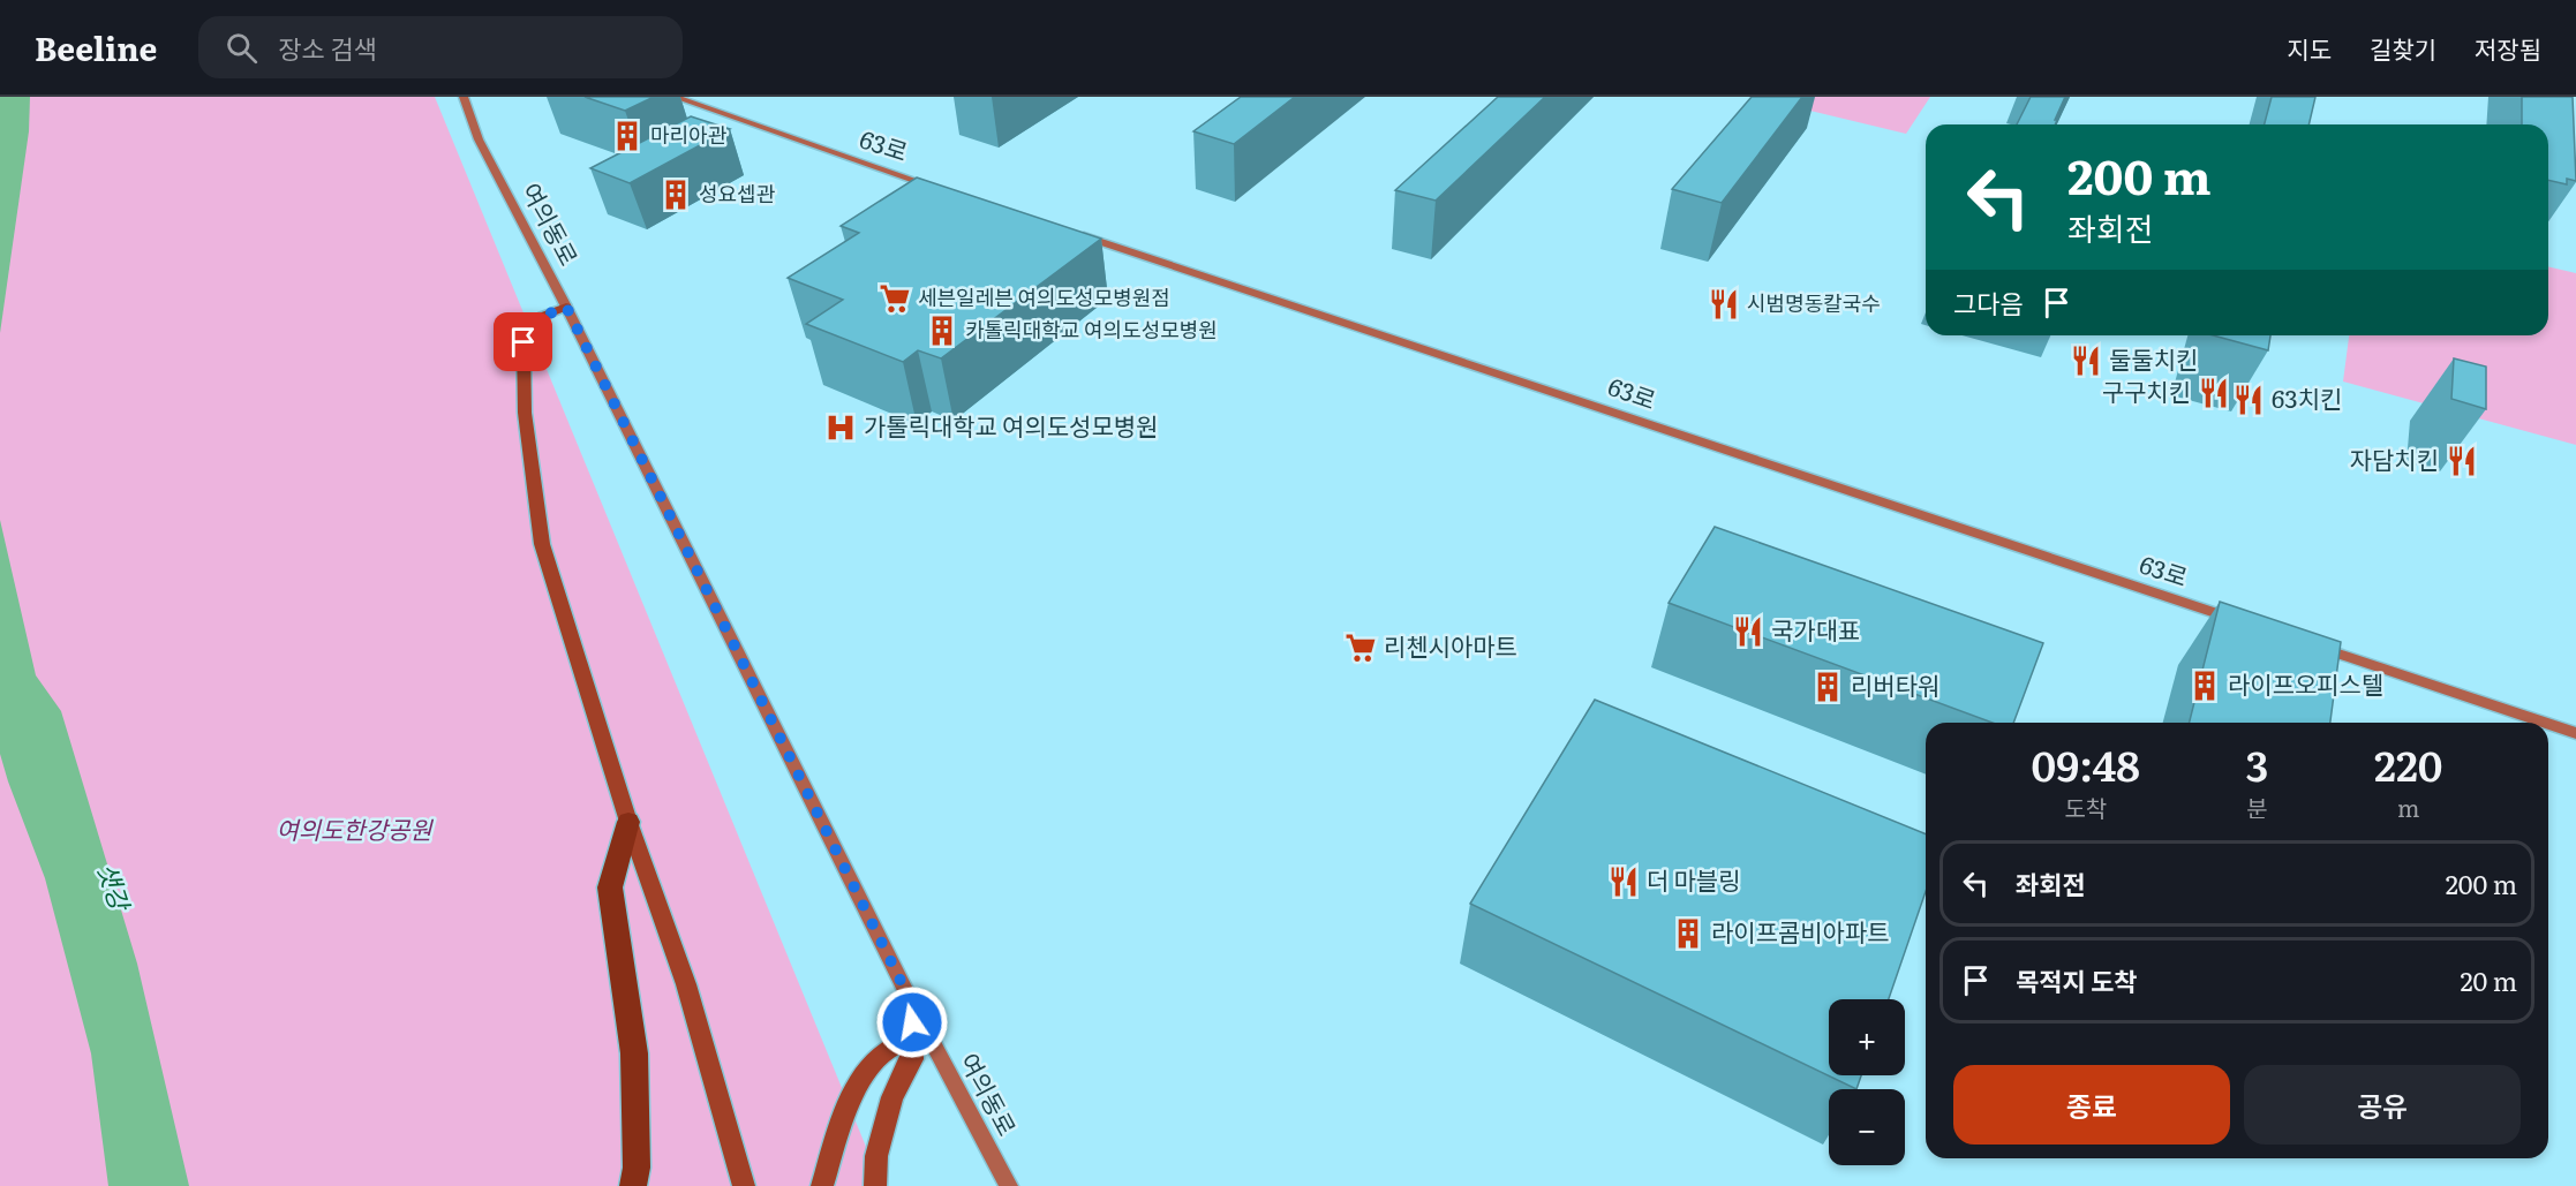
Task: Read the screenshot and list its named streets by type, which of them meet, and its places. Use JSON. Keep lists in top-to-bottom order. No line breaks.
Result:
{"streets":{"street":["63로","여의동로"]},"water":["샛강"],"parks":["여의도한강공원"],"places":{"building":["마리아관","성요셉관","카톨릭대학교 여의도성모병원","라이프오피스텔","리버타워","라이프콤비아파트"],"supermarket":["세븐일레븐 여의도성모병원점","리첸시아마트"],"restaurant":["시범명동칼국수","둘둘치킨","구구치킨","63치킨","자담치킨","국가대표","더 마블링"],"hospital":["가톨릭대학교 여의도성모병원"]},"page":{"header":"Beeline","search":"장소 검색","nav":["지도","길찾기","저장됨"],"turn":["200 m","좌회전"],"then":"그다음","eta":["09:48","도착","3","분","220","m"],"list":[{"name":"좌회전","value":"200 m"},{"name":"목적지 도착","value":"20 m"}],"map_buttons":["+","−"],"buttons":["종료","공유"]}}
